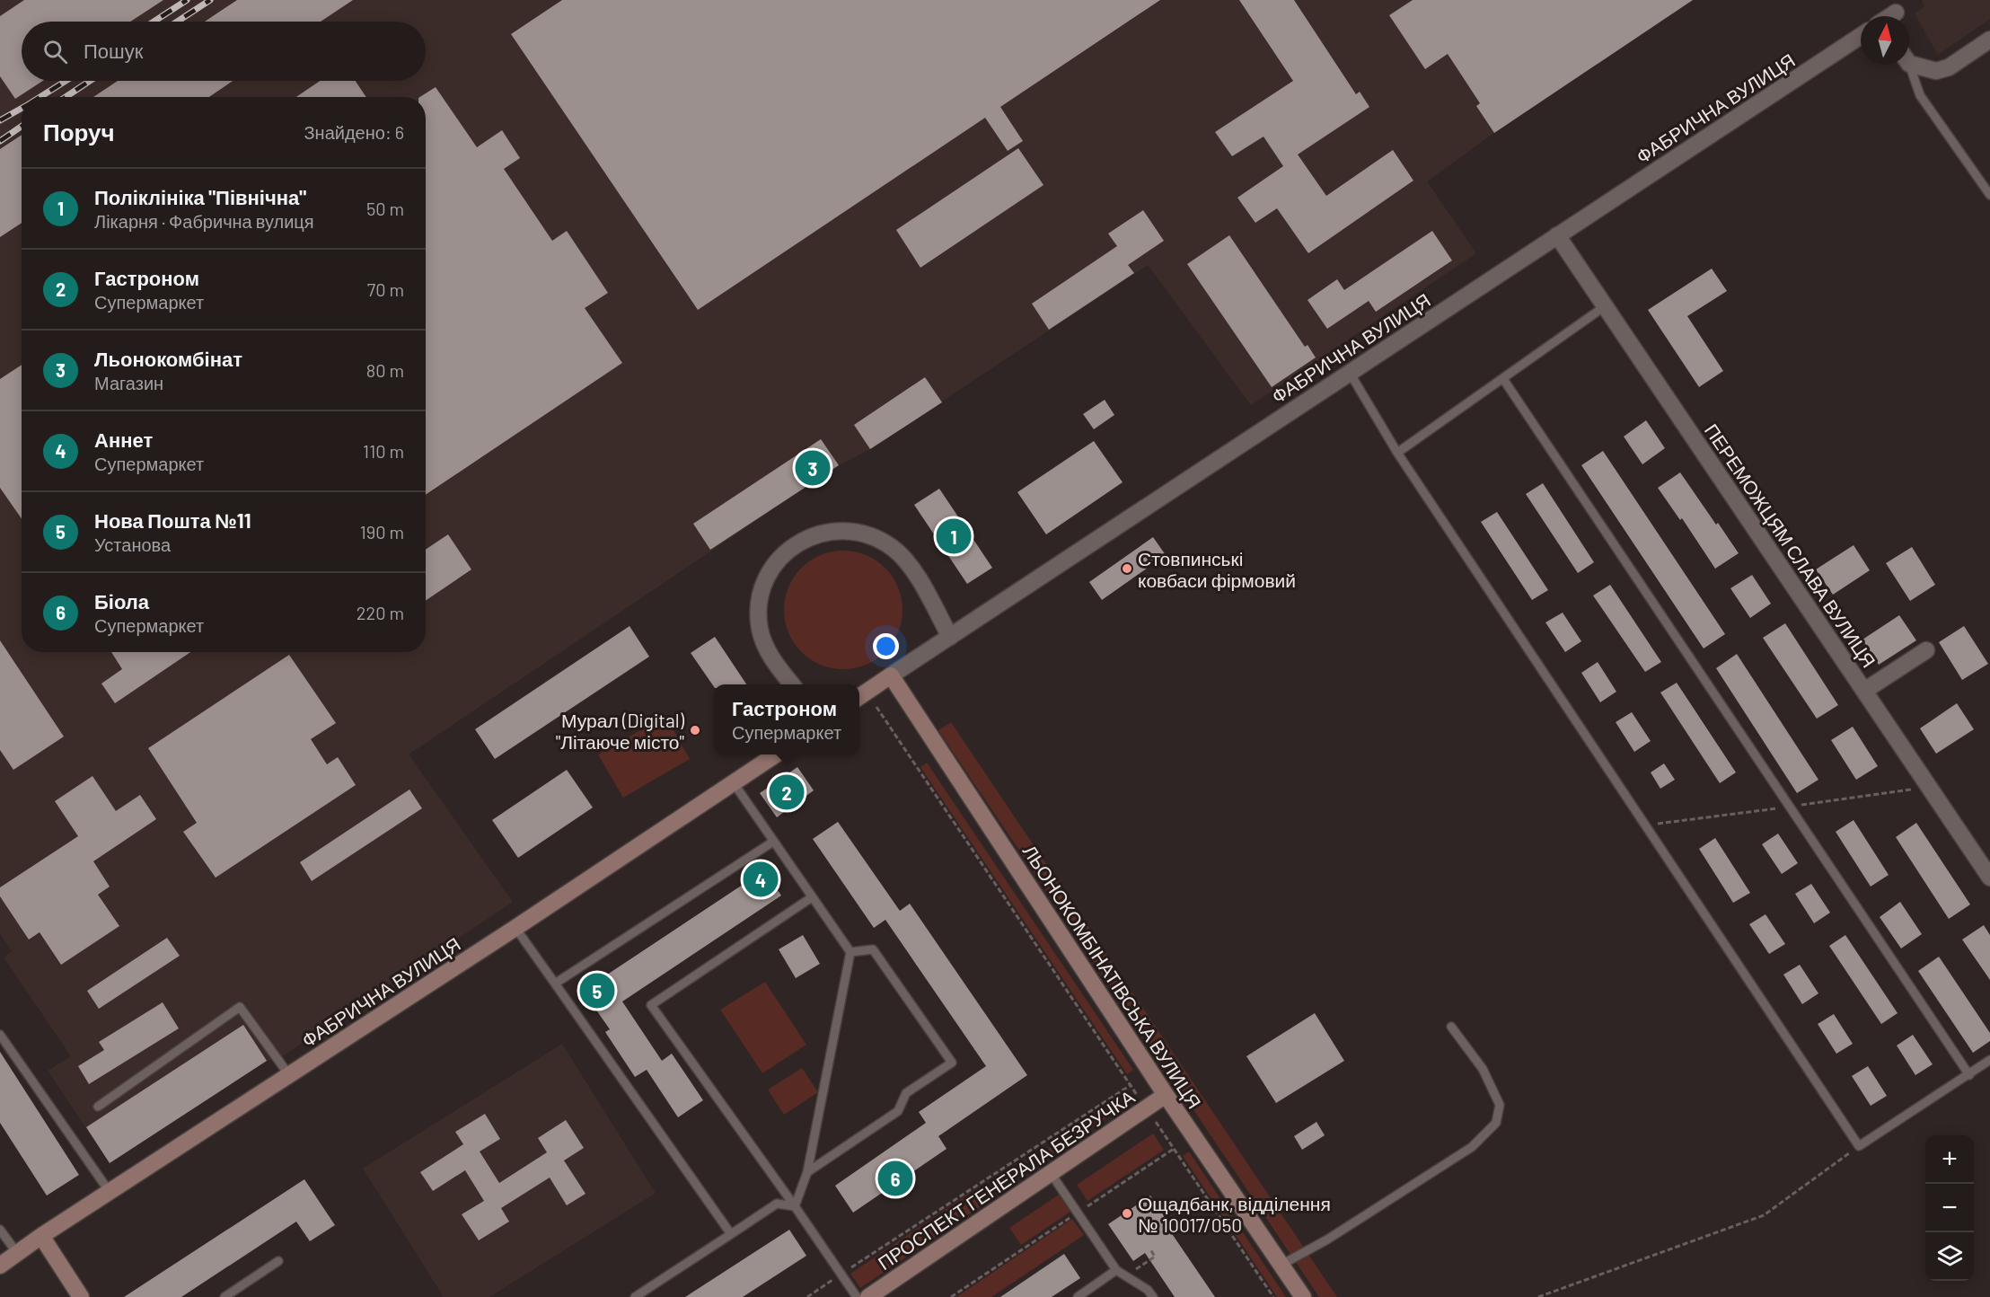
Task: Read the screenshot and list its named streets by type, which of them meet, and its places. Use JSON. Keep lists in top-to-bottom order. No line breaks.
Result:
{"streets":{"street":["ФАБРИЧНА ВУЛИЦЯ","ПЕРЕМОЖЦЯМ СЛАВА ВУЛИЦЯ","ЛЬОНОКОМБІНАТІВСЬКА ВУЛИЦЯ","ПРОСПЕКТ ГЕНЕРАЛА БЕЗРУЧКА"]},"crossings":[["ФАБРИЧНА ВУЛИЦЯ","ПЕРЕМОЖЦЯМ СЛАВА ВУЛИЦЯ"],["ФАБРИЧНА ВУЛИЦЯ","ЛЬОНОКОМБІНАТІВСЬКА ВУЛИЦЯ"],["ЛЬОНОКОМБІНАТІВСЬКА ВУЛИЦЯ","ПРОСПЕКТ ГЕНЕРАЛА БЕЗРУЧКА"]],"places":["Стовпинські ковбаси фірмовий","Мурал (Digital) \"Літаюче місто\"","Ощадбанк, відділення № 10017/050"],"north":"top","page":{"search":"Пошук","heading":["Поруч","Знайдено: 6"],"list":[{"mark":"1","name":"Поліклініка \"Північна\"","note":"Лікарня · Фабрична вулиця","value":"50 m"},{"mark":"2","name":"Гастроном","note":"Супермаркет","value":"70 m"},{"mark":"3","name":"Льонокомбінат","note":"Магазин","value":"80 m"},{"mark":"4","name":"Аннет","note":"Супермаркет","value":"110 m"},{"mark":"5","name":"Нова Пошта №11","note":"Установа","value":"190 m"},{"mark":"6","name":"Біола","note":"Супермаркет","value":"220 m"}],"pins":["3","1","2","4","5","6"],"popup":["Гастроном","Супермаркет"],"map_buttons":["+","−"]}}
